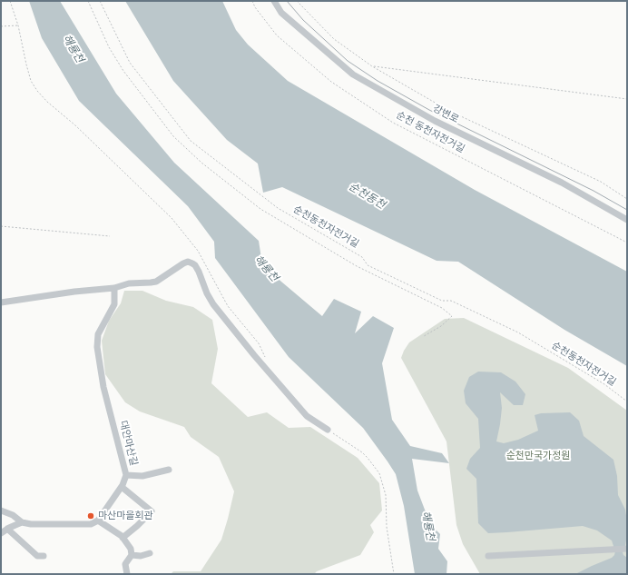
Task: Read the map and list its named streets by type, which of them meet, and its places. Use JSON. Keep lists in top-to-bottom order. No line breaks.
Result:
{"streets":{"street":["강변로","대안마산길"],"path":["순천 동천자전거길","순천동천자전거길"]},"water":["해룡천","순천동천"],"parks":["순천만국가정원"],"places":["마산마을회관"]}
